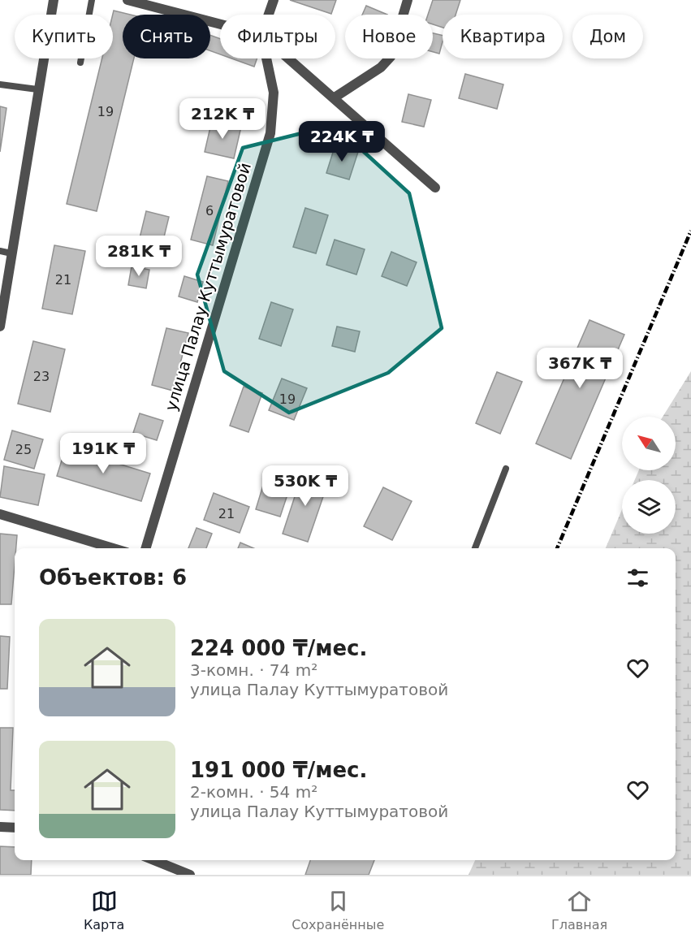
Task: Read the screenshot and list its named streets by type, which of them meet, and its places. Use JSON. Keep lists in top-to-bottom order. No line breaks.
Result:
{"streets":{"street":["улица Палау Куттымуратовой"]},"house_numbers":["19","6","21","23","19","25","21"],"north":"top left","page":{"chip":["Купить","Снять","Фильтры","Новое","Квартира","Дом"],"price":["212K ₸","224K ₸","281K ₸","367K ₸","191K ₸","530K ₸"],"heading":"Объектов: 6","list":[{"name":"224 000 ₸/мес.","note":"3-комн. · 74 m² · улица Палау Куттымуратовой"},{"name":"191 000 ₸/мес.","note":"2-комн. · 54 m² · улица Палау Куттымуратовой"}],"tabs":["Карта","Сохранённые","Главная"]}}
